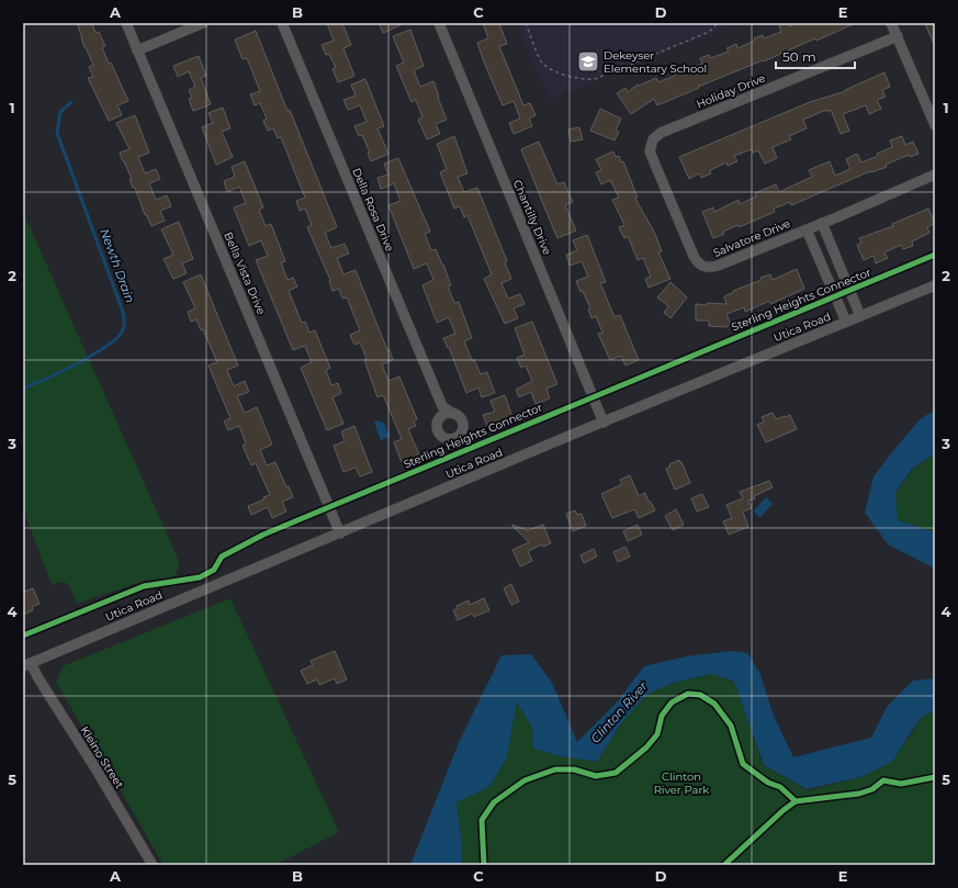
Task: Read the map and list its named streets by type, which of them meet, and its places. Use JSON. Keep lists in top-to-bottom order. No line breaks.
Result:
{"streets":{"street":["Holiday Drive","Della Rosa Drive","Chantilly Drive","Salvatore Drive","Bella Vista Drive","Utica Road","Kleino Street"],"cycle path":["Sterling Heights Connector"]},"crossings":[["Holiday Drive","Salvatore Drive"],["Chantilly Drive","Utica Road"],["Bella Vista Drive","Utica Road"],["Utica Road","Kleino Street"]],"water":["Newth Drain","Clinton River"],"parks":["Clinton River Park"],"places":{"school or university":["Dekeyser Elementary School"]},"scale_bar":"50 m","grid":{"columns":["A","B","C","D","E"],"rows":["1","2","3","4","5"]}}
